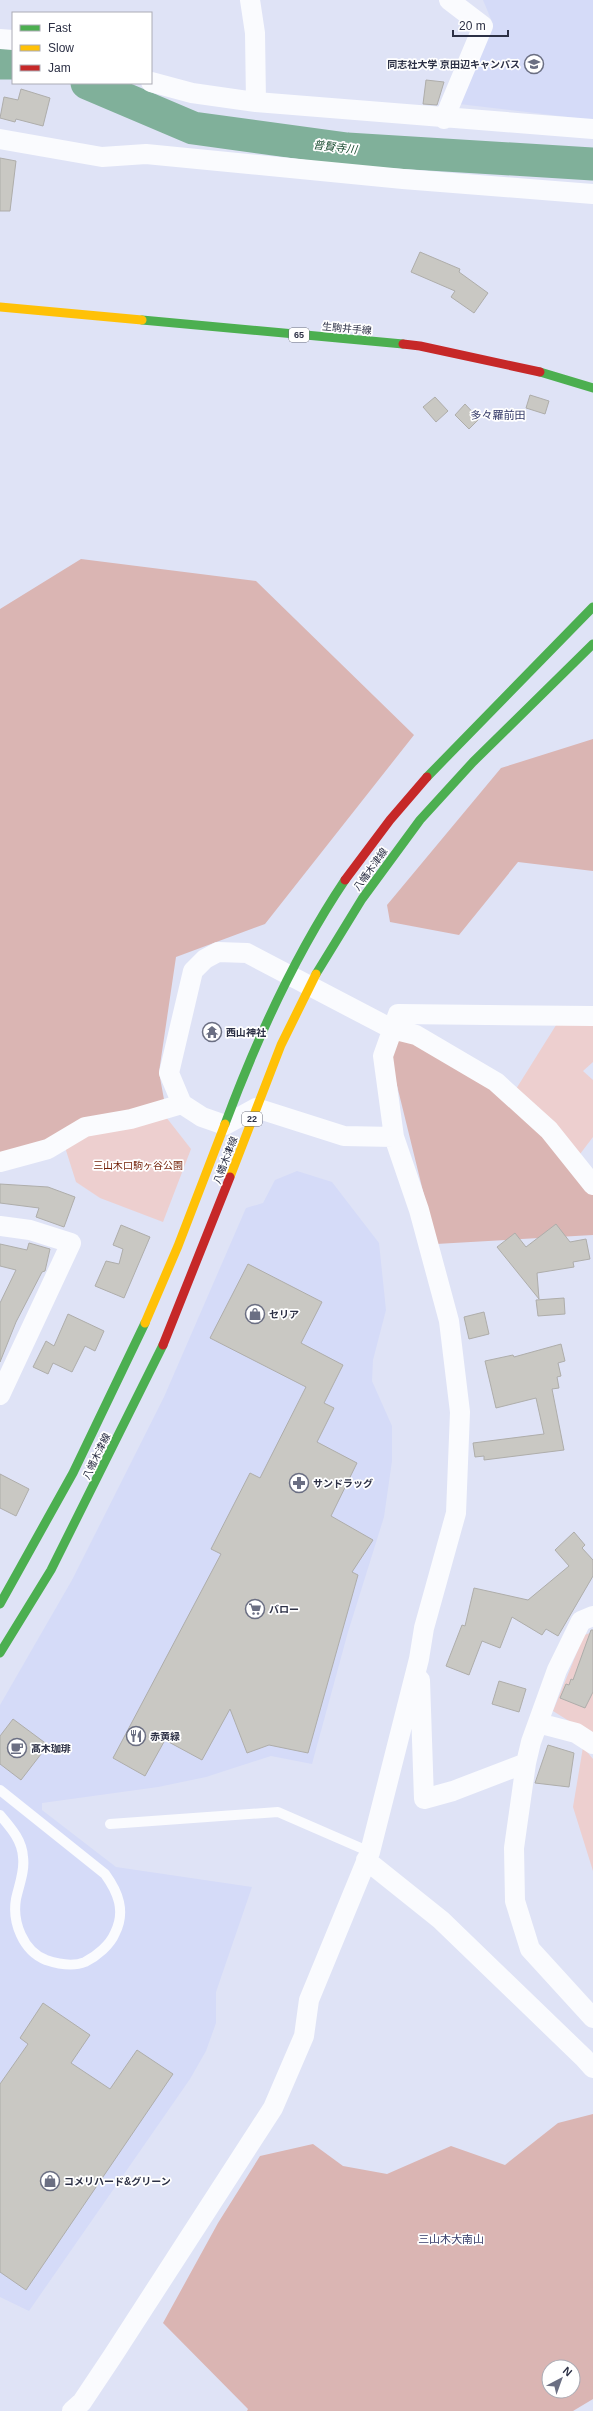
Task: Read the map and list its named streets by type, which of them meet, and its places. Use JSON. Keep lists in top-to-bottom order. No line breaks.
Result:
{"streets":{"main road":["生駒井手線","65","八幡木津線","22"]},"districts":["多々羅前田","三山木大南山"],"water":["普賢寺川"],"parks":["三山木口駒ヶ谷公園"],"places":{"school or university":["同志社大学 京田辺キャンパス"],"temple":["西山神社"],"shop":["セリア","コメリハード&グリーン"],"pharmacy":["サンドラッグ"],"supermarket":["バロー"],"restaurant":["赤黄緑"],"cafe":["髙木珈琲"]},"legend":["Fast","Slow","Jam"],"scale_bar":"20 m","north":"top right"}
